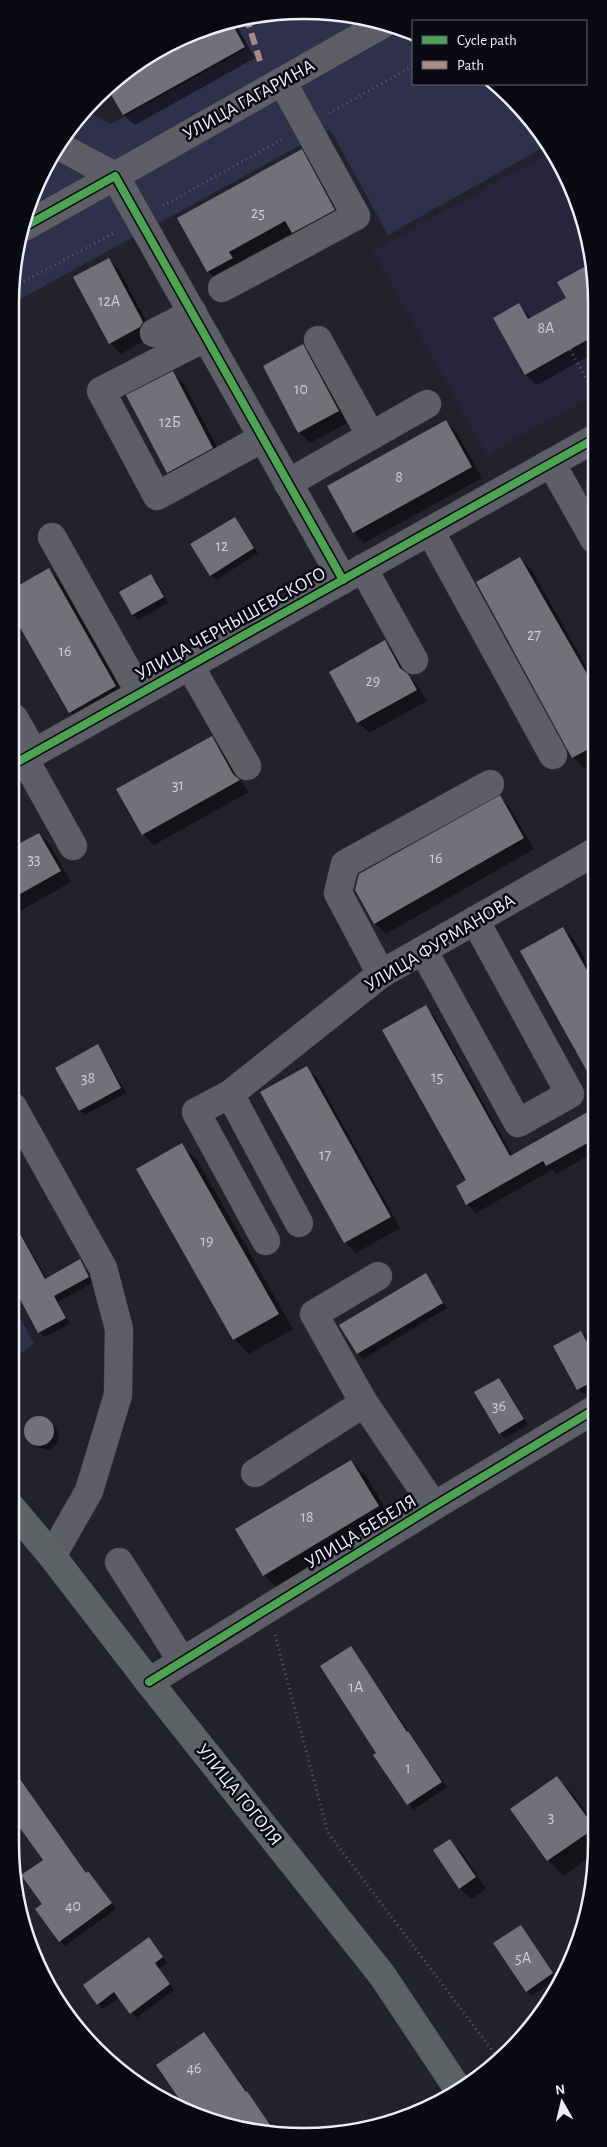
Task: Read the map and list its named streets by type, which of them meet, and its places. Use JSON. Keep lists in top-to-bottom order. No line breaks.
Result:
{"streets":{"main road":["УЛИЦА ГОГОЛЯ"],"street":["УЛИЦА ГАГАРИНА","УЛИЦА ЧЕРНЫШЕВСКОГО","УЛИЦА ФУРМАНОВА","УЛИЦА БЕБЕЛЯ"]},"crossings":[["УЛИЦА БЕБЕЛЯ","УЛИЦА ГОГОЛЯ"]],"house_numbers":["25","12А","8А","10","12Б","8","12","27","16","29","31","16","33","15","38","17","19","36","18","1А","1","3","40","5А","46"],"legend":["Cycle path","Path"],"north":"top"}
